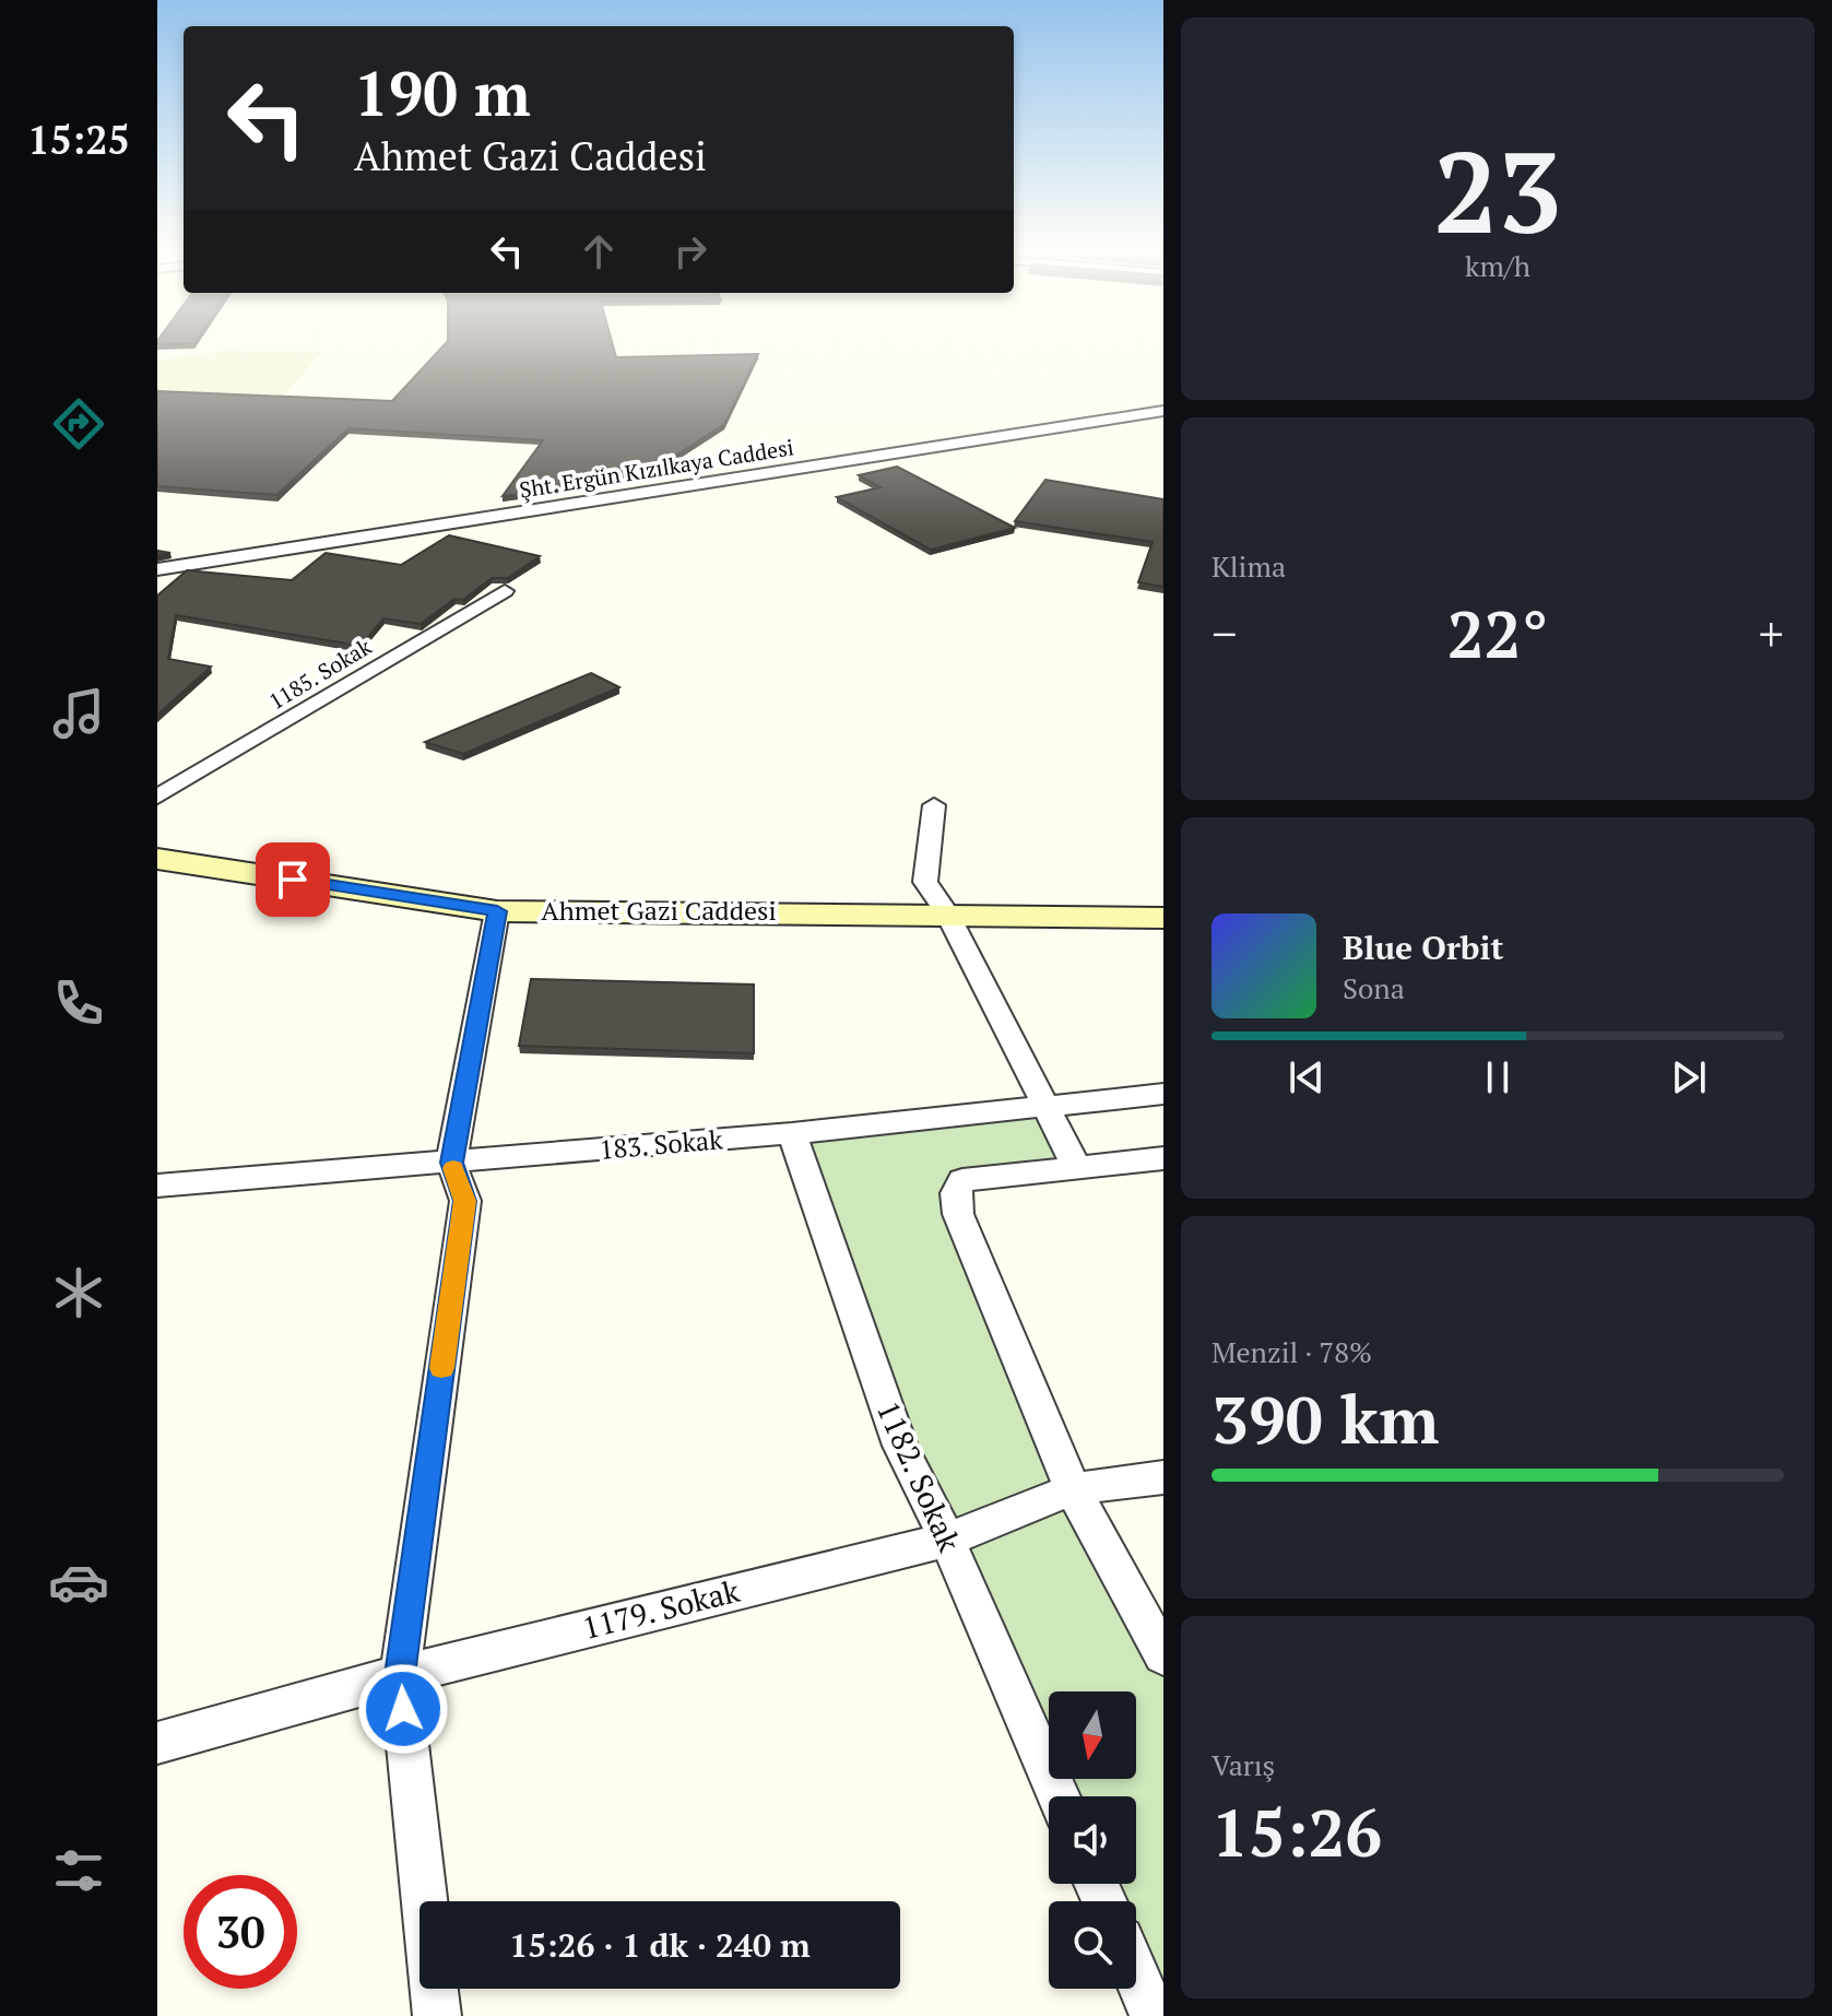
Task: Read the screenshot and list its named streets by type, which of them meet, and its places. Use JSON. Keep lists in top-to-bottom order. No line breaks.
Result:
{"streets":{"street":["Şht. Ergün Kızılkaya Caddesi","1185. Sokak","Ahmet Gazi Caddesi","183. Sokak","1182. Sokak","1179. Sokak"]},"crossings":[["183. Sokak","1182. Sokak"],["1182. Sokak","1179. Sokak"]],"north":"bottom","page":{"tabs":"15:25","tile":[["23","km/h"],"Klima",["Menzil · 78%","390 km"],["Varış","15:26"]],"turn":["190 m","Ahmet Gazi Caddesi"],"heat":["−","22°","+"],"song":["Blue Orbit","Sona"],"limit":"30","trip":"15:26 · 1 dk · 240 m"}}
